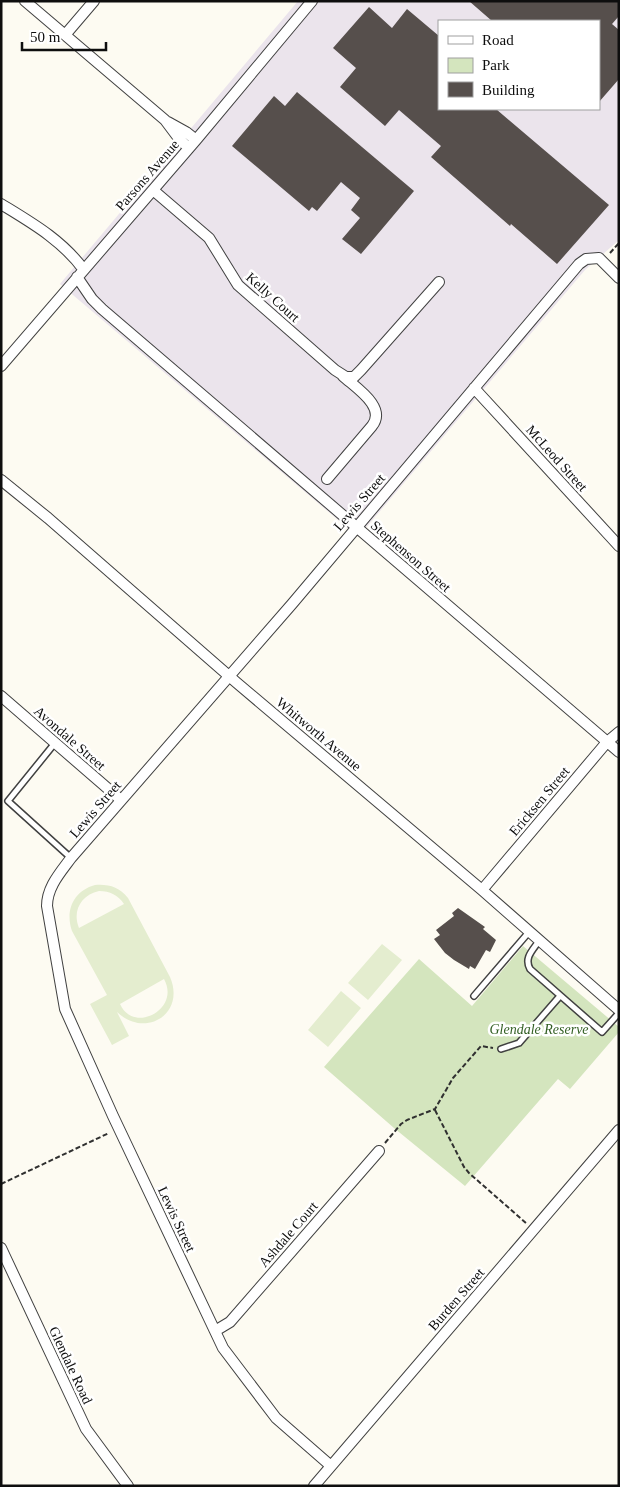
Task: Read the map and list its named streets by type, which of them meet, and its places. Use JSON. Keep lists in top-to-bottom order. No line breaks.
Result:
{"streets":{"street":["Parsons Avenue","Kelly Court","McLeod Street","Lewis Street","Stephenson Street","Whitworth Avenue","Avondale Street","Ericksen Street","Ashdale Court","Burden Street","Glendale Road"]},"crossings":[["Parsons Avenue","Kelly Court"],["Parsons Avenue","Stephenson Street"],["McLeod Street","Lewis Street"],["Lewis Street","Stephenson Street"],["Lewis Street","Whitworth Avenue"],["Lewis Street","Avondale Street"],["Lewis Street","Ashdale Court"],["Lewis Street","Burden Street"],["Stephenson Street","Ericksen Street"],["Whitworth Avenue","Ericksen Street"]],"parks":["Glendale Reserve"],"legend":["Road","Park","Building"],"scale_bar":"50 m"}
